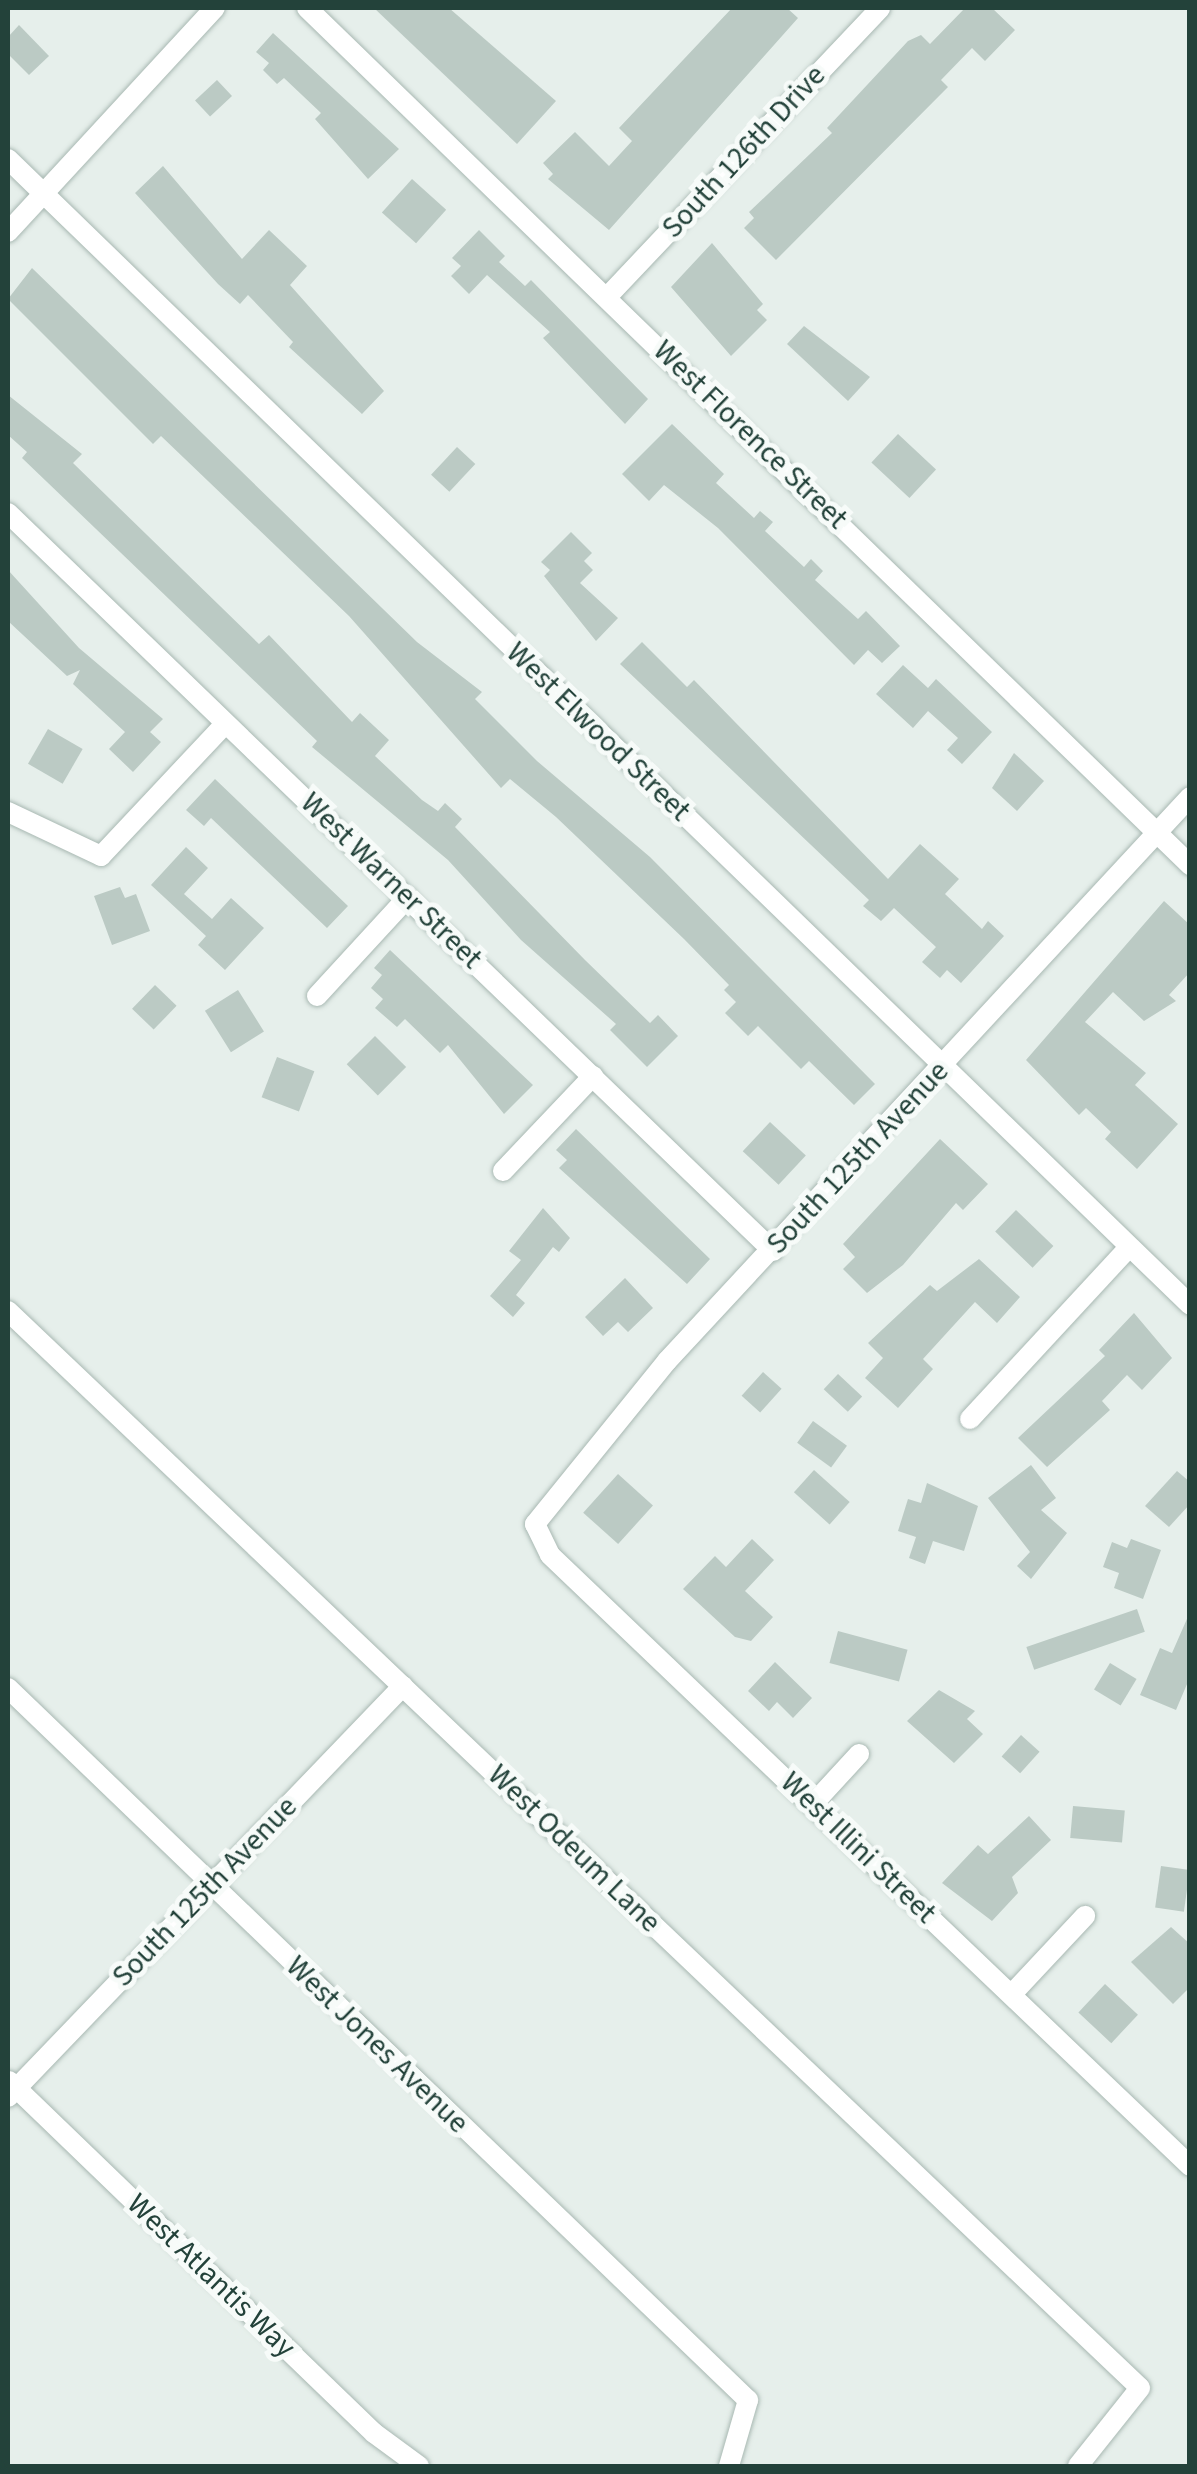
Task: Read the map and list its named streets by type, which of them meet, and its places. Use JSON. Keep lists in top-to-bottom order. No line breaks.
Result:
{"streets":{"street":["South 126th Drive","West Florence Street","West Elwood Street","West Warner Street","South 125th Avenue","West Illini Street","West Odeum Lane","West Jones Avenue","West Atlantis Way"]},"crossings":[["South 126th Drive","West Florence Street"],["West Florence Street","South 125th Avenue"],["West Elwood Street","South 125th Avenue"],["West Warner Street","South 125th Avenue"],["South 125th Avenue","West Illini Street"],["South 125th Avenue","West Odeum Lane"],["South 125th Avenue","West Jones Avenue"],["South 125th Avenue","West Atlantis Way"]]}
